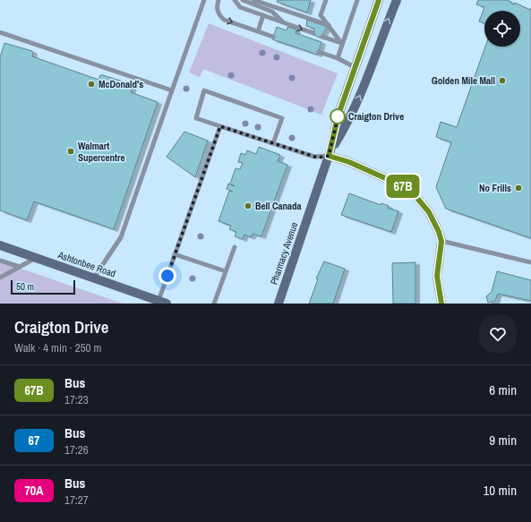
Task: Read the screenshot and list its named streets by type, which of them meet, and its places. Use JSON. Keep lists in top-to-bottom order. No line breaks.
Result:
{"streets":{"street":["Pharmacy Avenue","Ashtonbee Road"]},"places":["Golden Mile Mall","McDonald's","Craigton Drive","Walmart Supercentre","No Frills","Bell Canada"],"lines":["bus line 67B"],"scale_bar":"50 m","page":{"on_map":"67B","scale":"50 m","heading":["Craigton Drive","Walk · 4 min · 250 m"],"list":[{"mark":"67B","name":"Bus","note":"17:23","value":"6 min"},{"mark":"67","name":"Bus","note":"17:26","value":"9 min"},{"mark":"70A","name":"Bus","note":"17:27","value":"10 min"}]}}
